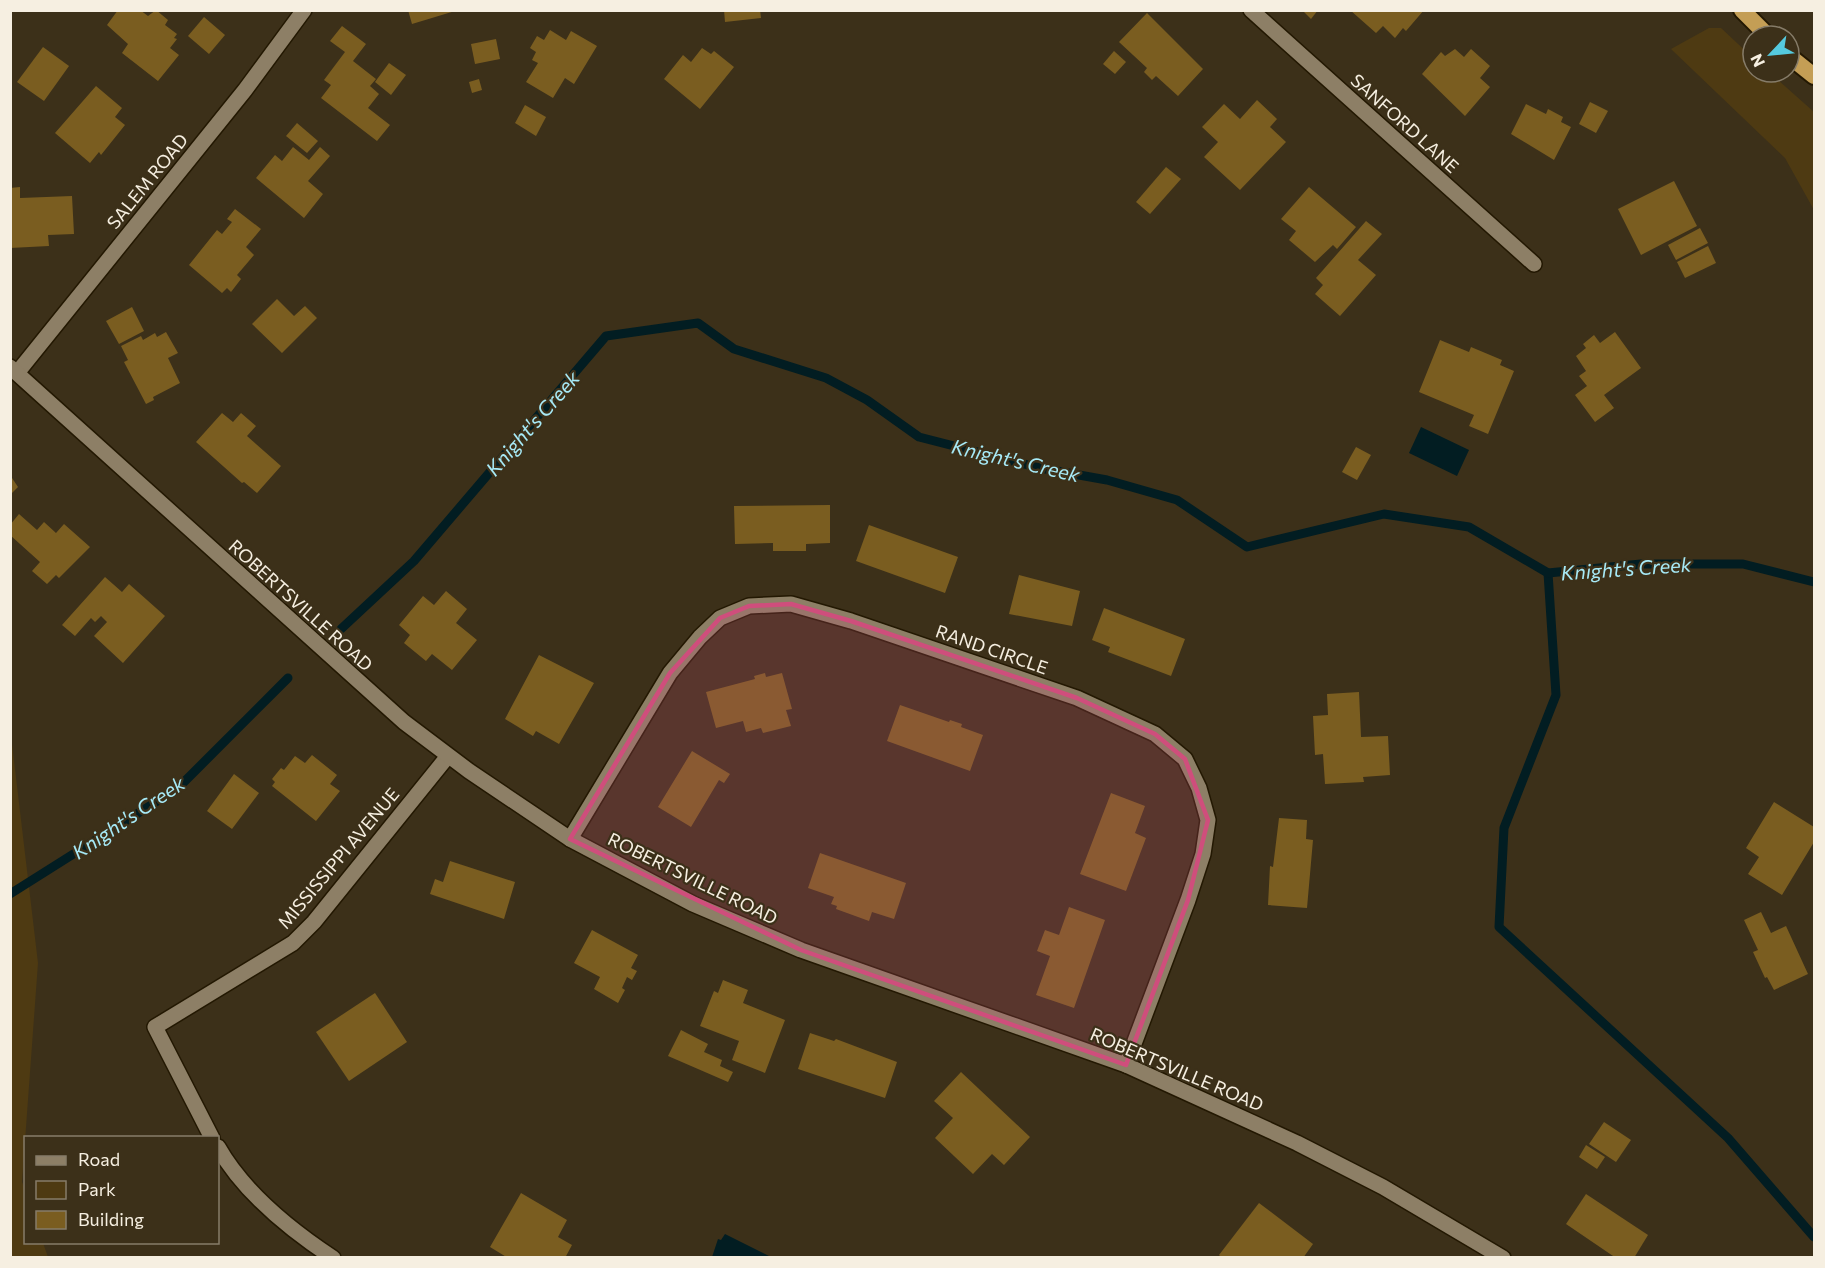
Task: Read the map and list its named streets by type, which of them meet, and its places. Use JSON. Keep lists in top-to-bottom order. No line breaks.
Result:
{"streets":{"street":["SANFORD LANE","SALEM ROAD","ROBERTSVILLE ROAD","RAND CIRCLE","MISSISSIPPI AVENUE"]},"crossings":[["SALEM ROAD","ROBERTSVILLE ROAD"],["ROBERTSVILLE ROAD","RAND CIRCLE"],["ROBERTSVILLE ROAD","MISSISSIPPI AVENUE"]],"water":["Knight's Creek"],"legend":["Road","Park","Building"],"north":"bottom left"}
